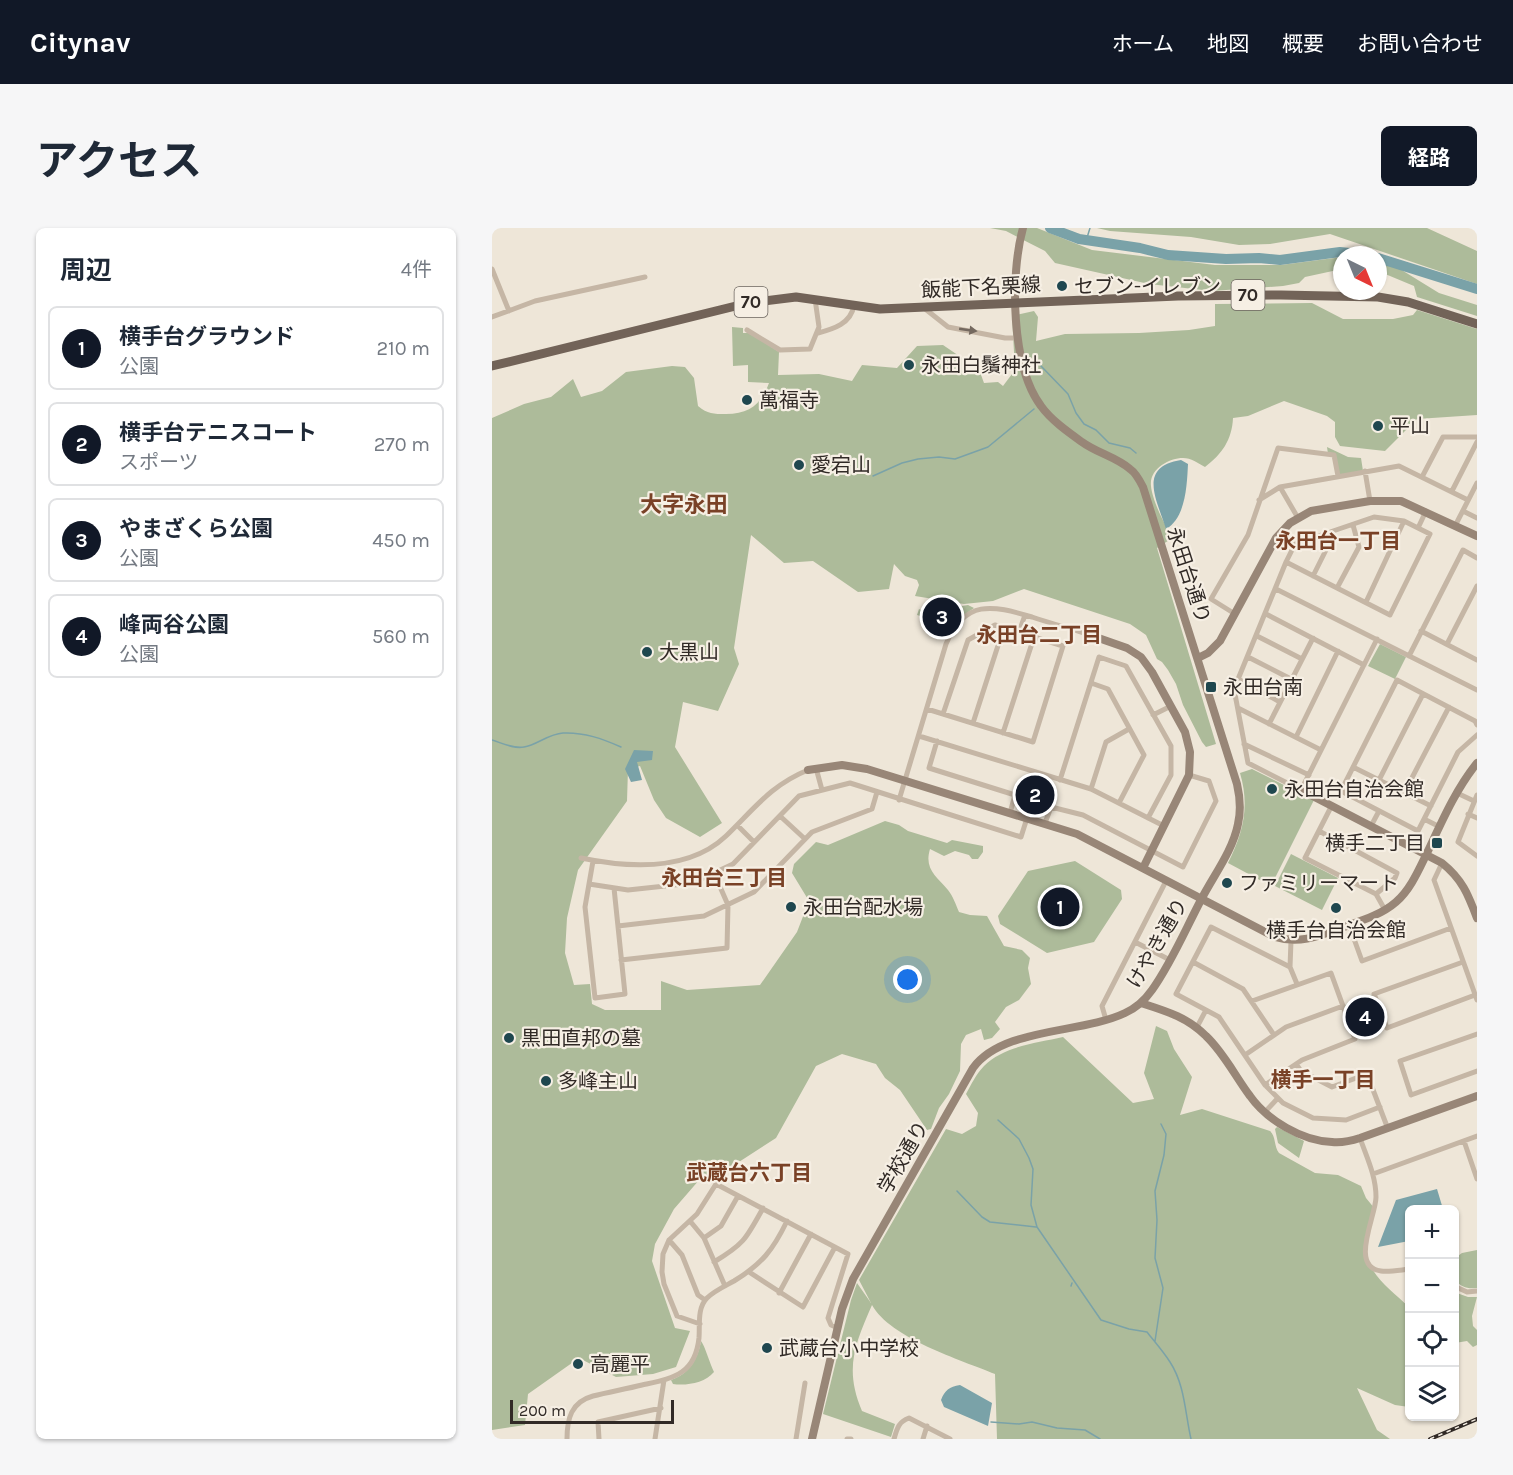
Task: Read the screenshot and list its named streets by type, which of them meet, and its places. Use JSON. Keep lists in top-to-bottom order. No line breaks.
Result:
{"streets":{"main road":["飯能下名栗線","70"],"street":["永田台通り","けやき通り","学校通り"]},"crossings":[["飯能下名栗線","永田台通り"],["永田台通り","けやき通り"],["けやき通り","学校通り"]],"districts":["大字永田","永田台一丁目","永田台二丁目","永田台三丁目","横手一丁目","武蔵台六丁目"],"places":{"other":["セブン-イレブン","永田白鬚神社","萬福寺","平山","愛宕山","大黒山","永田台自治会館","ファミリーマート","永田台配水場","横手台自治会館","黒田直邦の墓","多峰主山","武蔵台小中学校","高麗平"],"transit":["永田台南","横手二丁目"]},"scale_bar":"200 m","north":"bottom right","page":{"header":"Citynav","nav":["ホーム","地図","概要","お問い合わせ"],"title":"アクセス","buttons":"経路","heading":["周辺","4件"],"list":[{"mark":"1","name":"横手台グラウンド","note":"公園","value":"210 m"},{"mark":"2","name":"横手台テニスコート","note":"スポーツ","value":"270 m"},{"mark":"3","name":"やまざくら公園","note":"公園","value":"450 m"},{"mark":"4","name":"峰両谷公園","note":"公園","value":"560 m"}],"pins":["3","2","1","4"],"map_buttons":["+","−"],"scale":"200 m"}}
